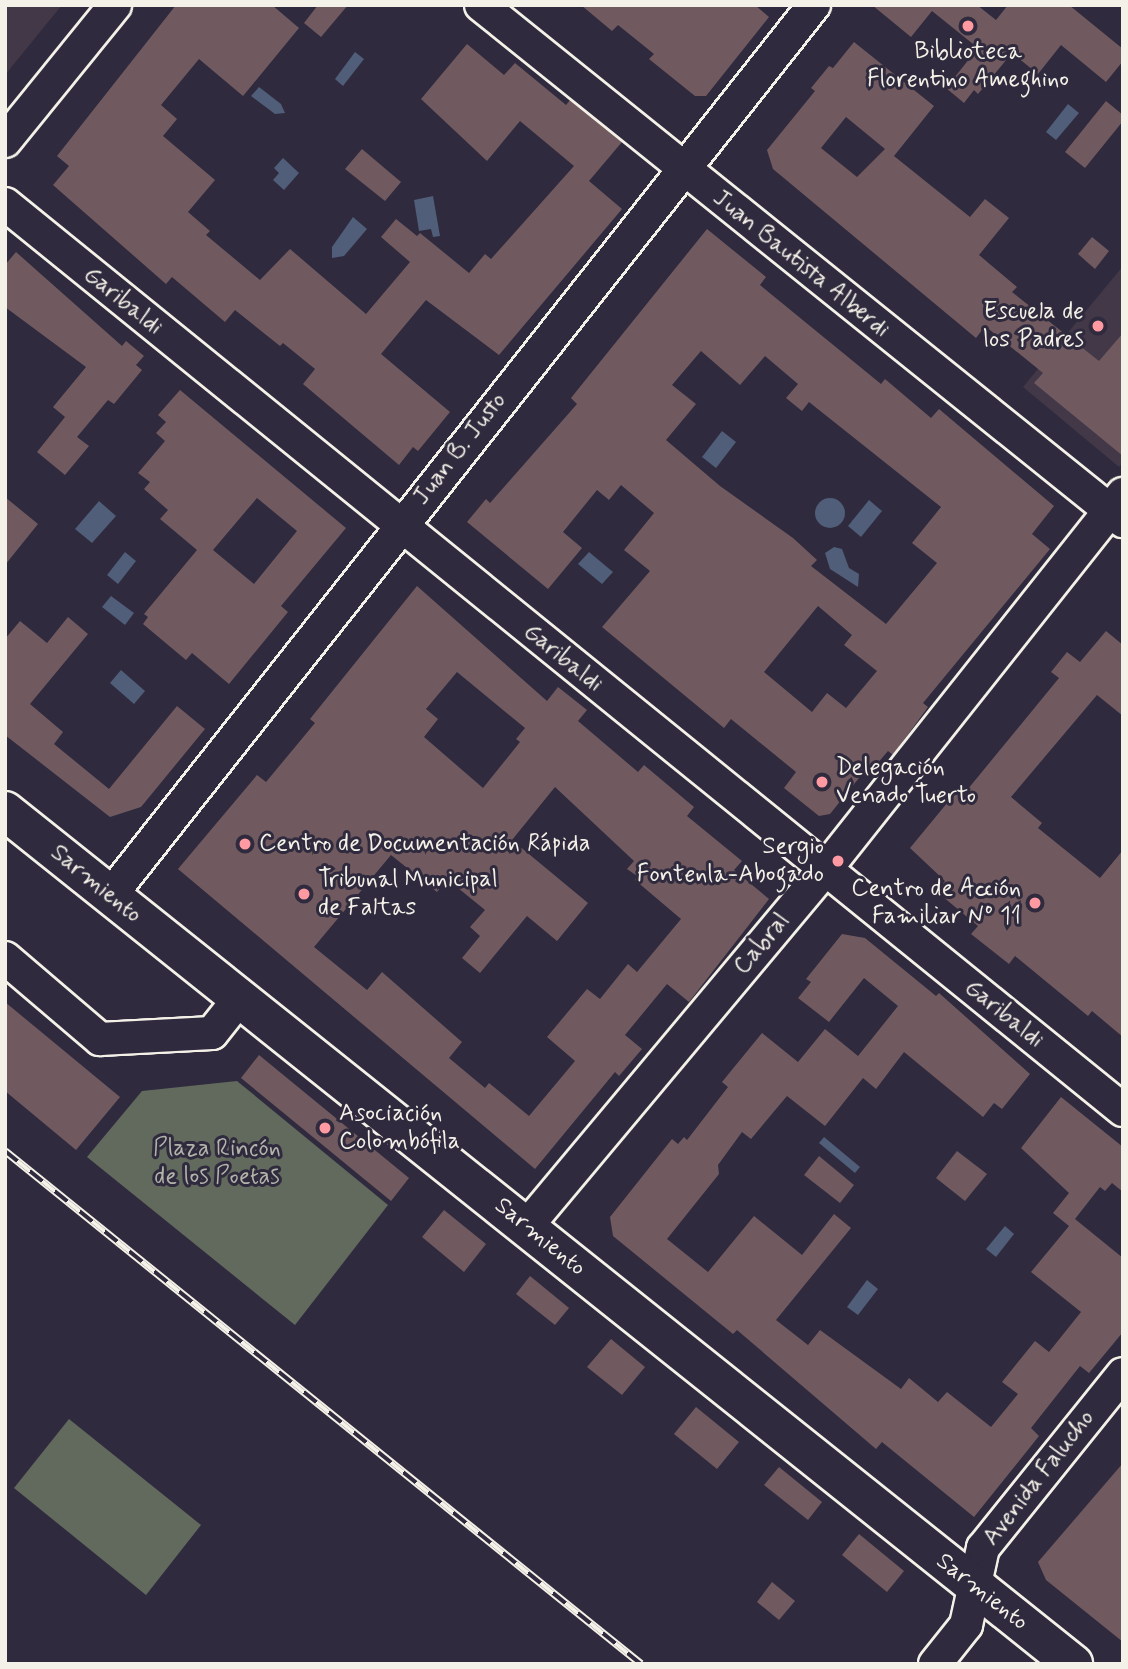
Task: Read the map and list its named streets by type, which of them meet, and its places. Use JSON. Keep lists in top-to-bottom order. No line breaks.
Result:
{"streets":{"street":["Juan Bautista Alberdi","Garibaldi","Juan B. Justo","Sarmiento","Cabral","Avenida Falucho"]},"crossings":[["Juan Bautista Alberdi","Juan B. Justo"],["Juan Bautista Alberdi","Cabral"],["Garibaldi","Juan B. Justo"],["Garibaldi","Cabral"],["Juan B. Justo","Sarmiento"],["Sarmiento","Cabral"],["Sarmiento","Avenida Falucho"]],"parks":["Plaza Rincón de los Poetas"],"places":["Biblioteca Florentino Ameghino","Escuela de los Padres","Delegación Venado Tuerto","Centro de Documentación Rápida","Sergio Fontenla-Abogado","Tribunal Municipal de Faltas","Centro de Acción Familiar Nº 11","Asociación Colombófila"]}
